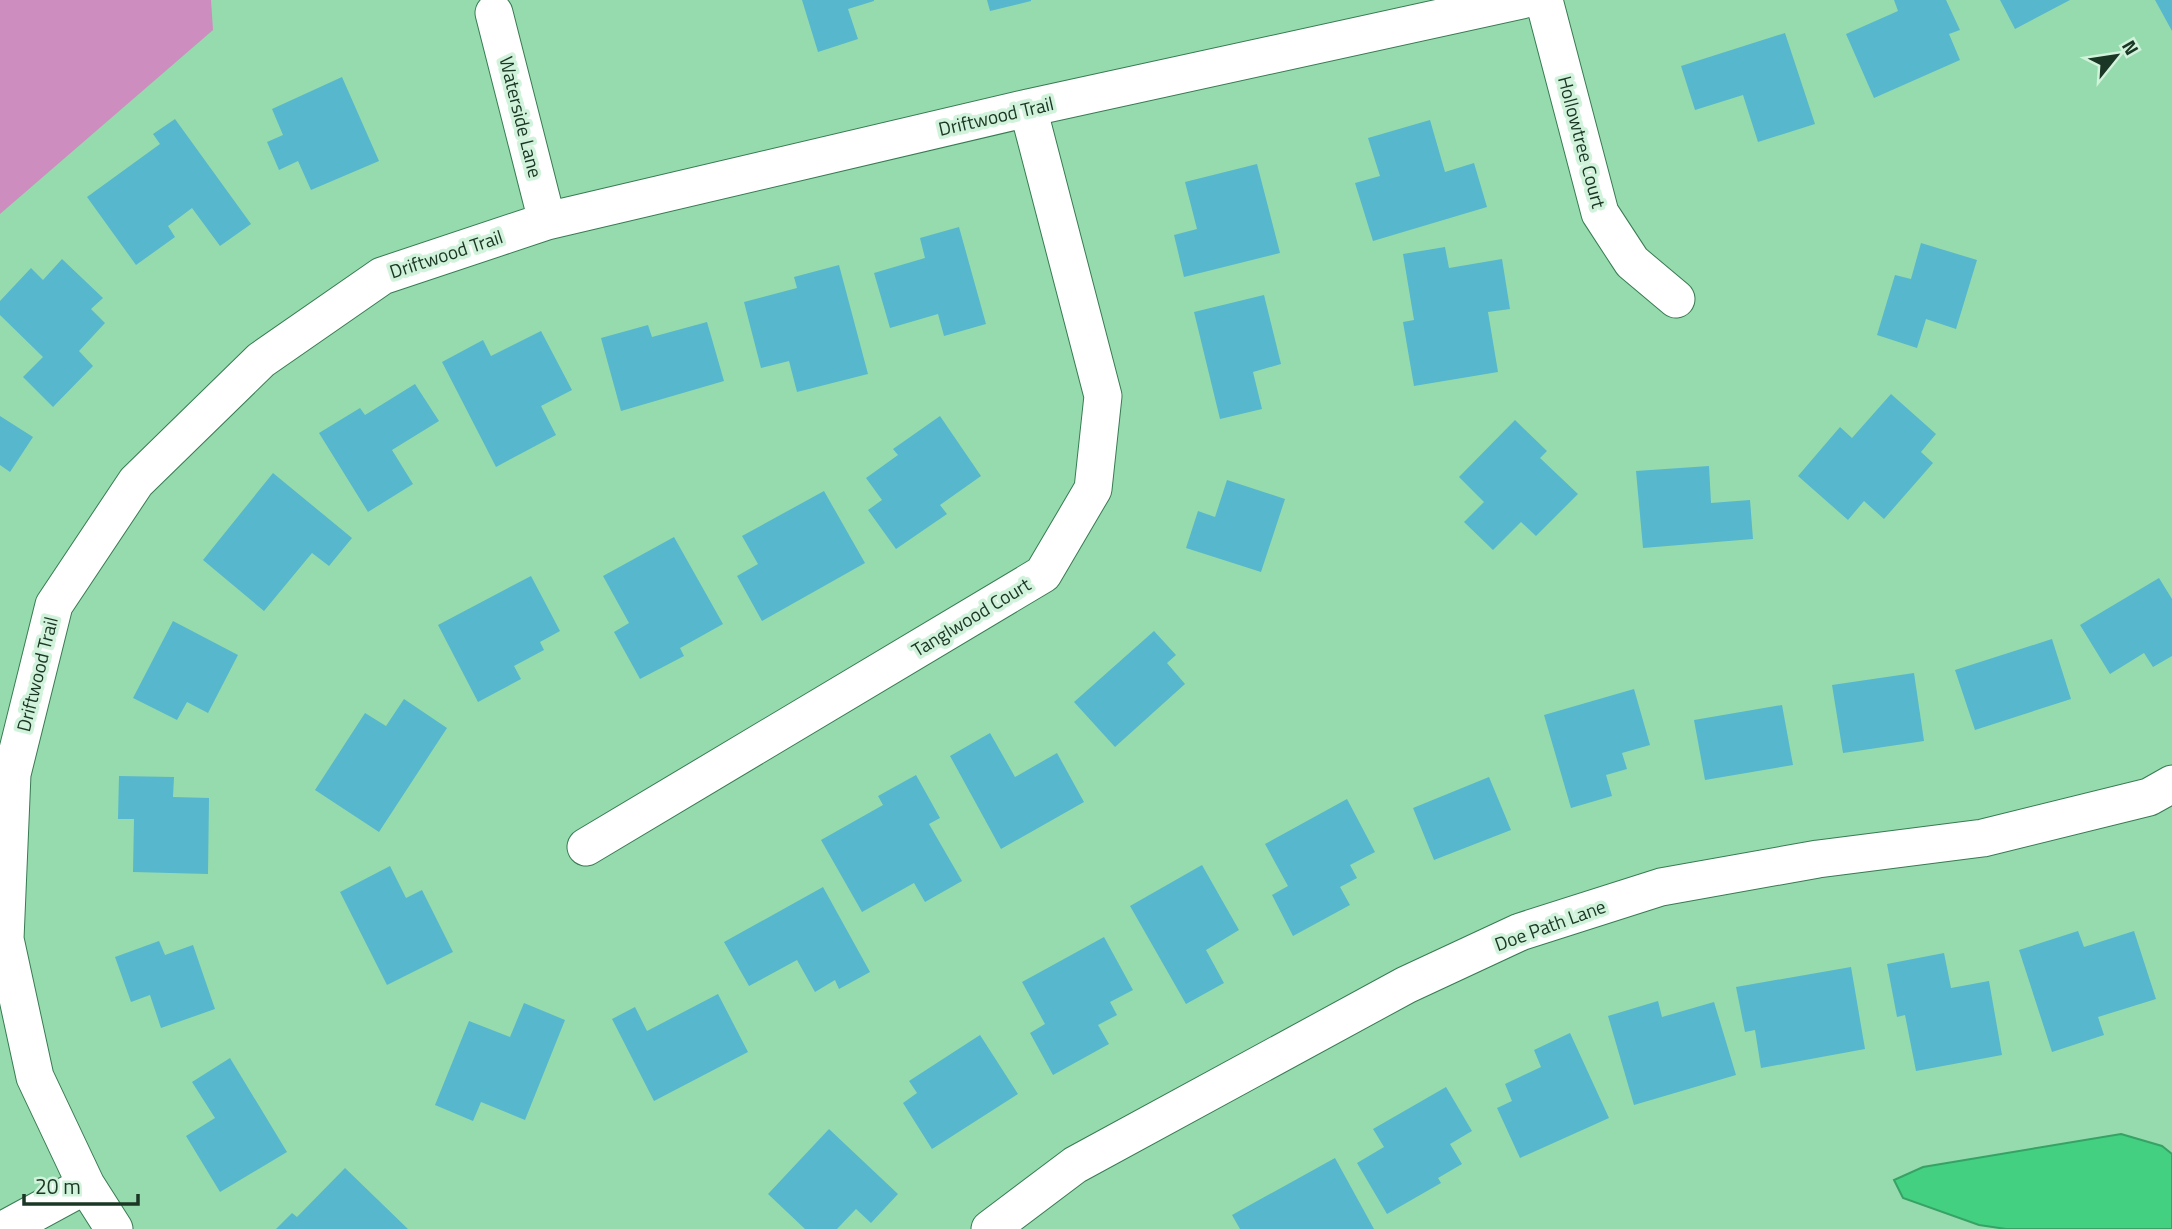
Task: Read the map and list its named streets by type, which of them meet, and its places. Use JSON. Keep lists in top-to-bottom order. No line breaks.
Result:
{"streets":{"street":["Driftwood Trail","Waterside Lane","Hollowtree Court","Tanglwood Court","Doe Path Lane"]},"crossings":[["Driftwood Trail","Waterside Lane"],["Driftwood Trail","Tanglwood Court"]],"scale_bar":"20 m","north":"top right"}
